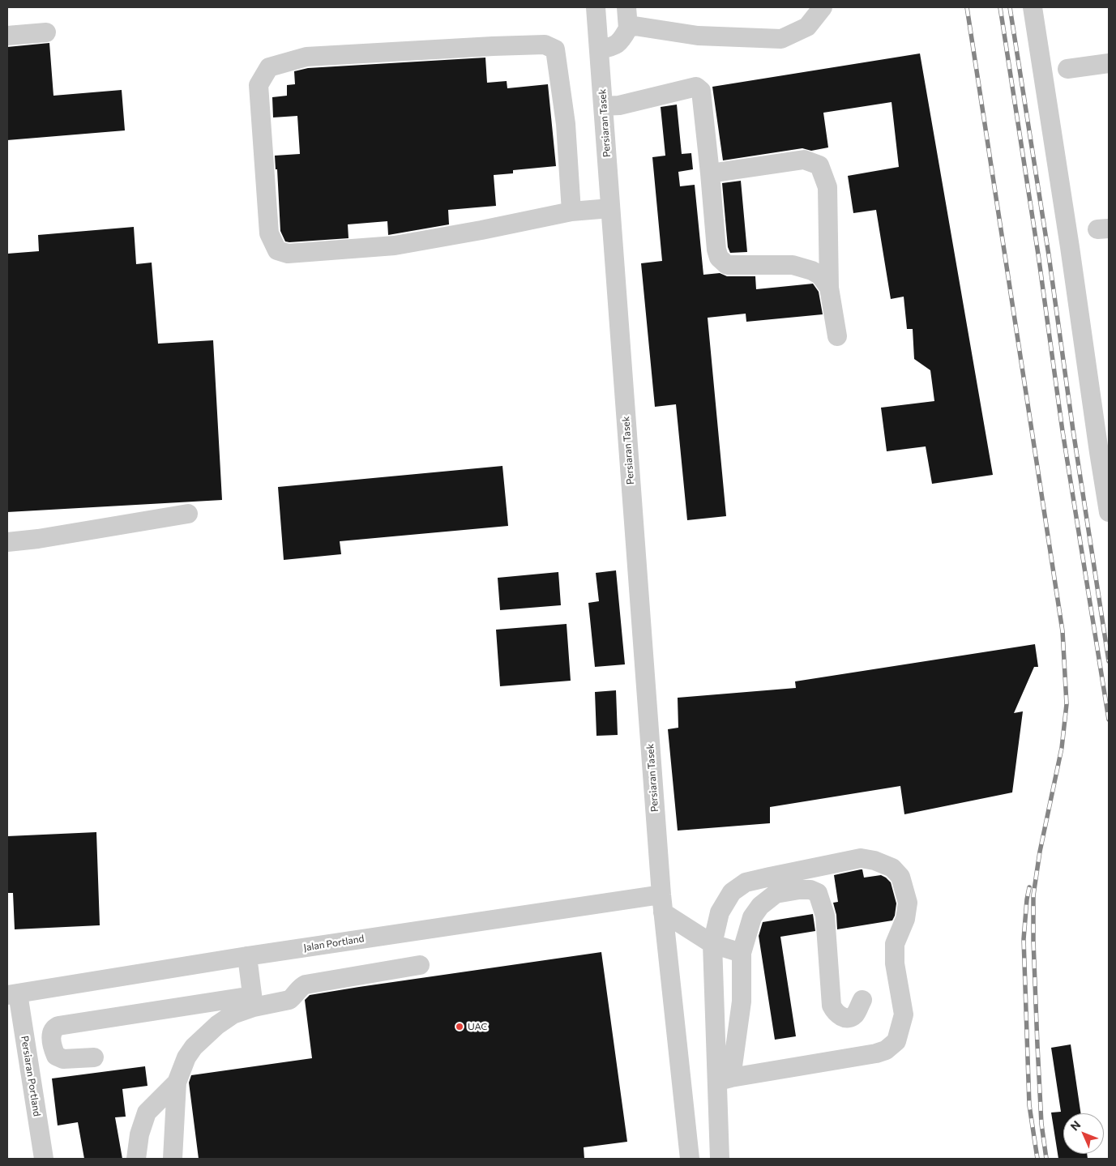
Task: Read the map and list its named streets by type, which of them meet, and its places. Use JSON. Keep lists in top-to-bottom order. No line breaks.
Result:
{"streets":{"street":["Persiaran Tasek","Jalan Portland","Persiaran Portland"]},"crossings":[["Persiaran Tasek","Jalan Portland"],["Jalan Portland","Persiaran Portland"]],"places":["UAC"],"north":"top left"}
